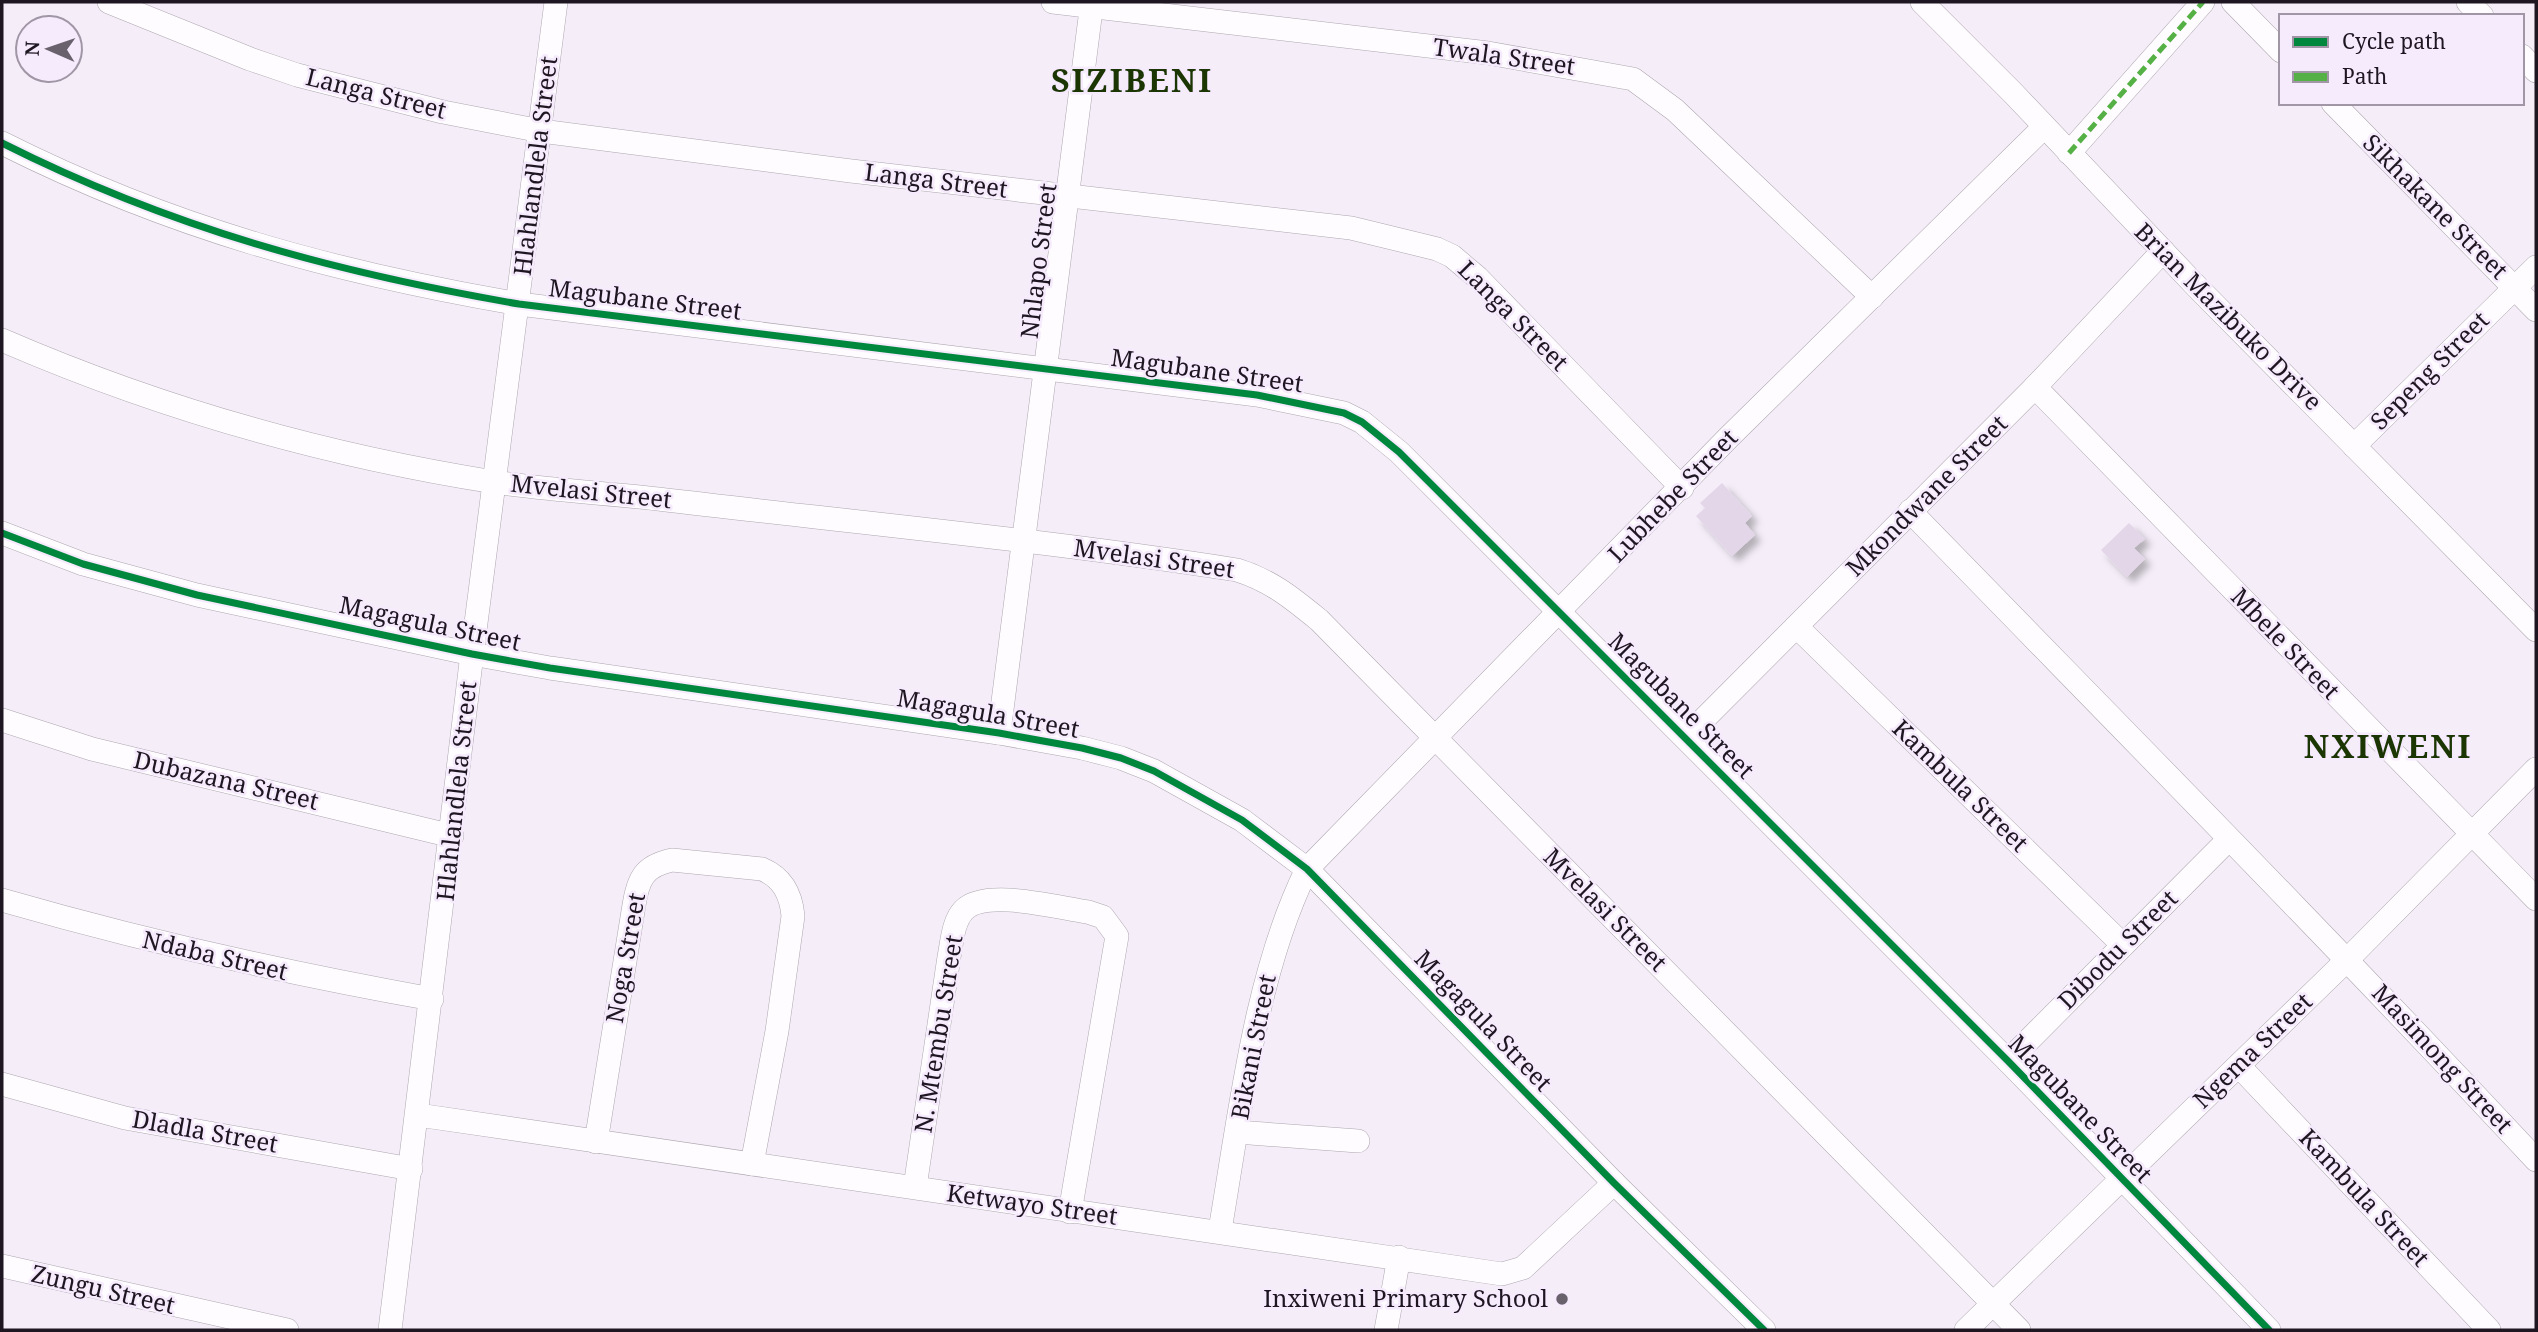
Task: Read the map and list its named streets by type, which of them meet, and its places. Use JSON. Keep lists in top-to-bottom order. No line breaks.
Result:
{"streets":{"street":["Twala Street","Langa Street","Hlahlandlela Street","Sikhakane Street","Nhlapo Street","Magubane Street","Brian Mazibuko Drive","Sepeng Street","Mvelasi Street","Lubhebe Street","Mkondwane Street","Magagula Street","Mbele Street","Dubazana Street","Kambula Street","Dibodu Street","Ndaba Street","Noga Street","N. Mtembu Street","Bikani Street","Ngema Street","Masimong Street","Dladla Street","Ketwayo Street","Zungu Street"]},"crossings":[["Twala Street","Nhlapo Street"],["Twala Street","Lubhebe Street"],["Langa Street","Hlahlandlela Street"],["Langa Street","Nhlapo Street"],["Langa Street","Lubhebe Street"],["Hlahlandlela Street","Magubane Street"],["Hlahlandlela Street","Mvelasi Street"],["Hlahlandlela Street","Magagula Street"],["Hlahlandlela Street","Dubazana Street"],["Hlahlandlela Street","Ndaba Street"],["Hlahlandlela Street","Dladla Street"],["Hlahlandlela Street","Ketwayo Street"],["Sikhakane Street","Sepeng Street"],["Nhlapo Street","Magubane Street"],["Nhlapo Street","Mvelasi Street"],["Nhlapo Street","Magagula Street"],["Magubane Street","Lubhebe Street"],["Magubane Street","Mkondwane Street"],["Magubane Street","Dibodu Street"],["Magubane Street","Ngema Street"],["Brian Mazibuko Drive","Sepeng Street"],["Brian Mazibuko Drive","Lubhebe Street"],["Brian Mazibuko Drive","Mkondwane Street"],["Mvelasi Street","Lubhebe Street"],["Mvelasi Street","Ngema Street"],["Lubhebe Street","Magagula Street"],["Lubhebe Street","Bikani Street"],["Mkondwane Street","Mbele Street"],["Mkondwane Street","Kambula Street"],["Mkondwane Street","Masimong Street"],["Magagula Street","Bikani Street"],["Magagula Street","Ketwayo Street"],["Mbele Street","Ngema Street"],["Kambula Street","Dibodu Street"],["Kambula Street","Ngema Street"],["Dibodu Street","Masimong Street"],["Noga Street","Ketwayo Street"],["N. Mtembu Street","Ketwayo Street"],["Bikani Street","Ketwayo Street"],["Ngema Street","Masimong Street"]],"districts":["SIZIBENI","NXIWENI"],"places":["Inxiweni Primary School"],"legend":["Cycle path","Path"],"north":"left"}
